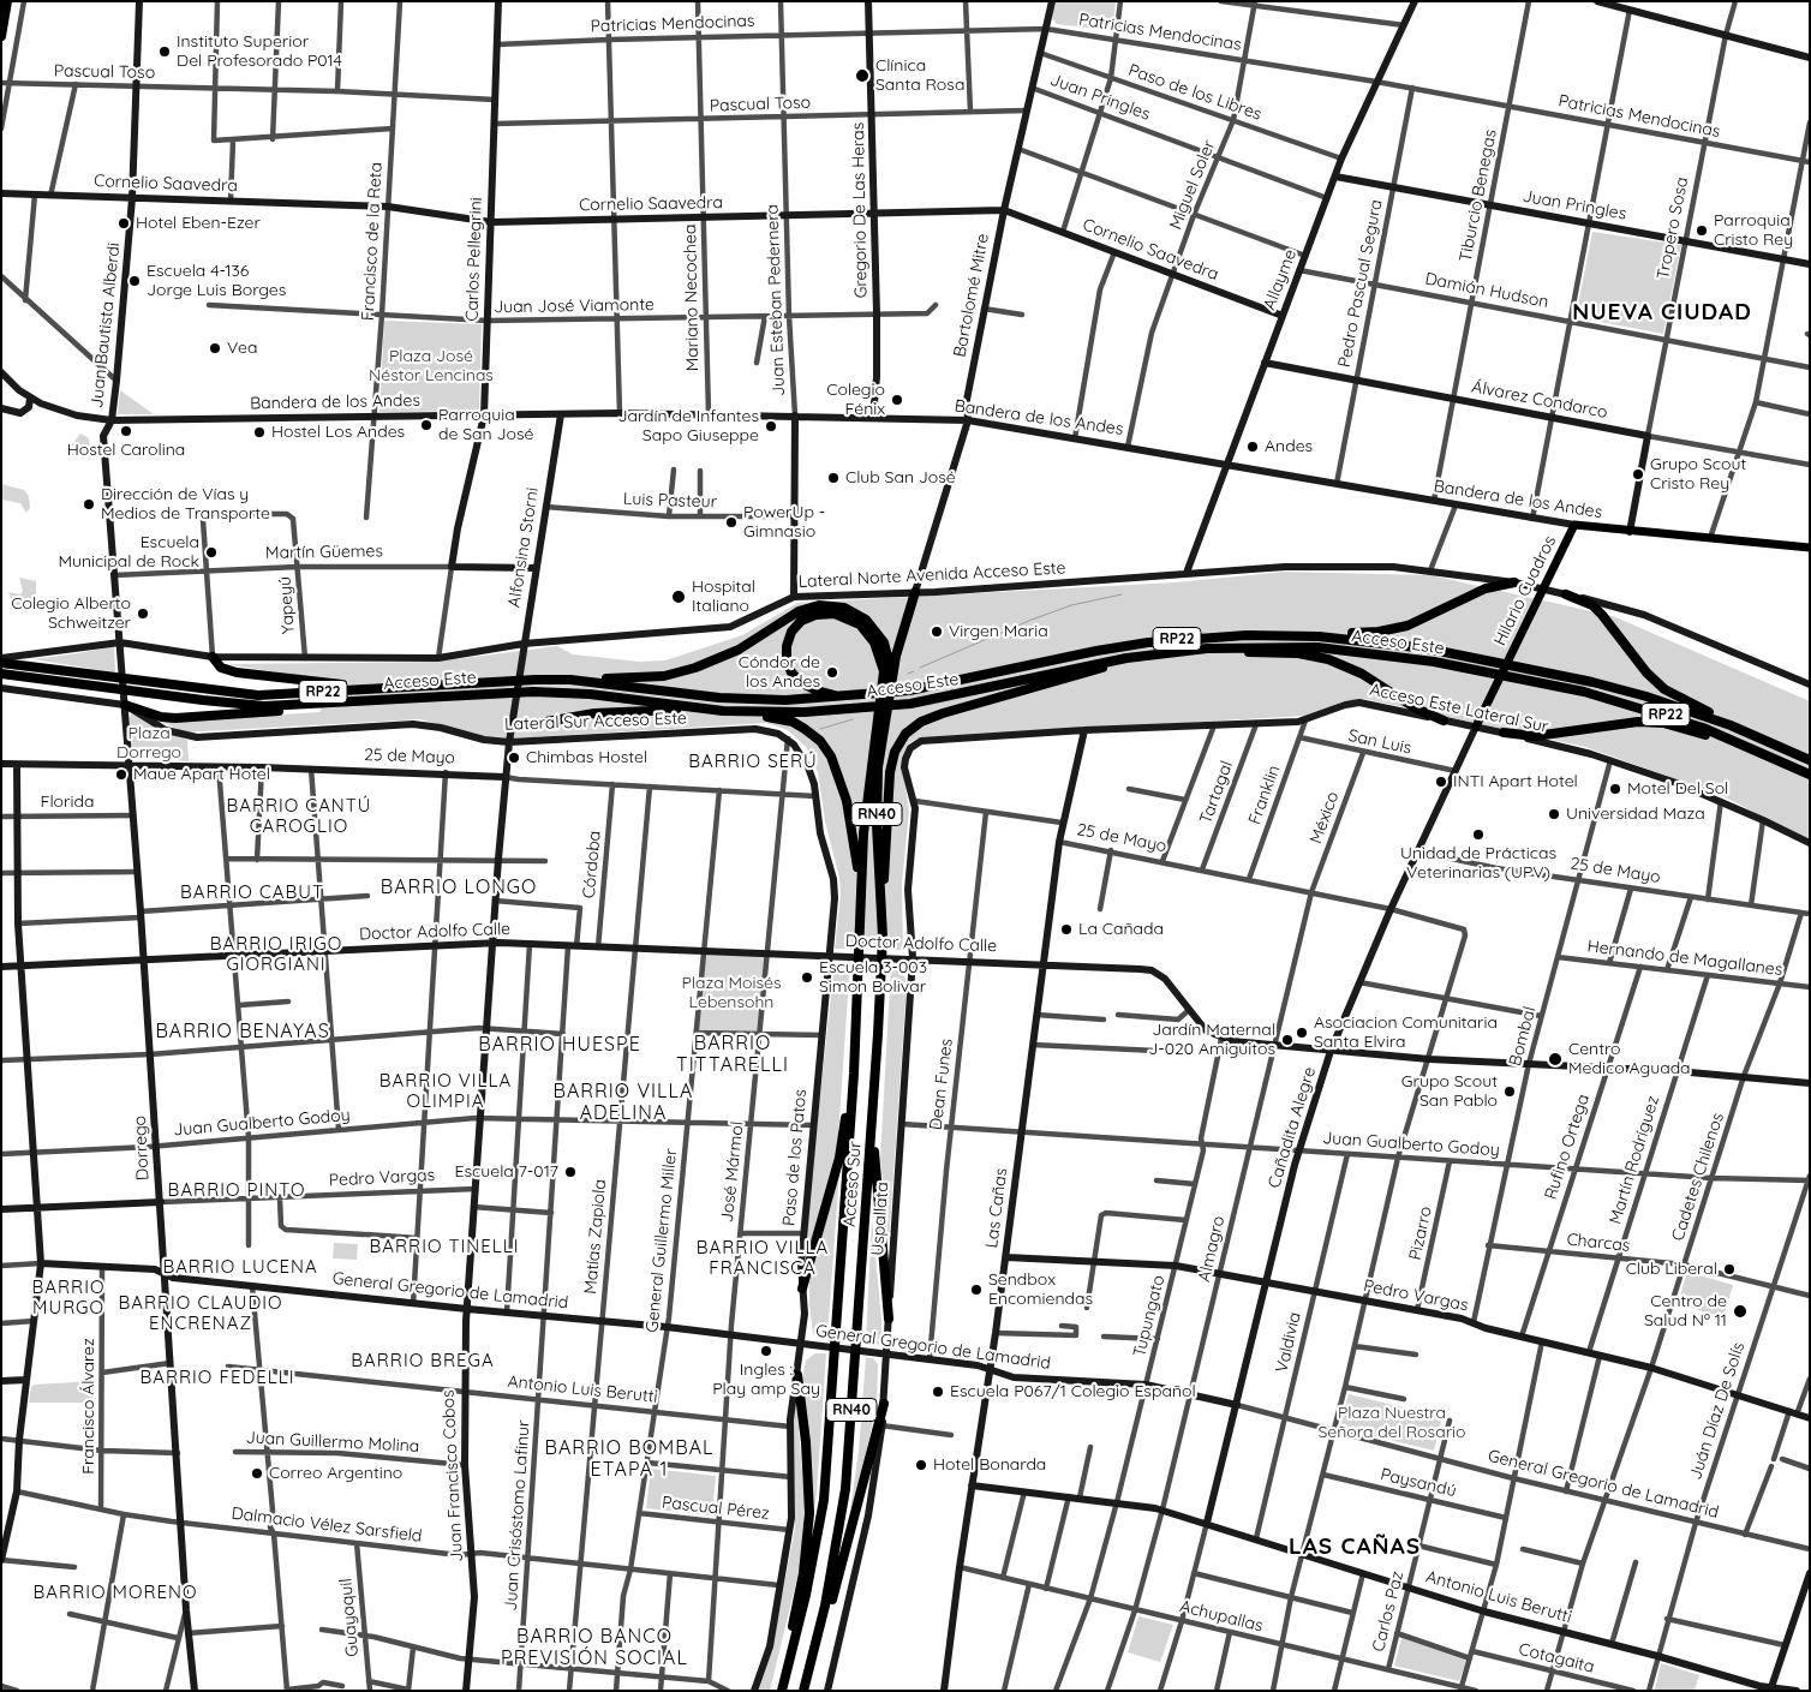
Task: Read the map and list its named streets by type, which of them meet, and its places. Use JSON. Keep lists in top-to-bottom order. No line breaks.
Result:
{"streets":{"highway":["RP22","Acceso Este","RN40","Acceso Sur"],"main road":["Bandera de los Andes","Hilario Cuadros","Cañadita Alegre"],"street":["Patricias Mendocinas","Pascual Toso","Paso de los Libres","Juan Pringles","Cornelio Saavedra","Miguel Soler","Tiburcio Benegas","Gregorio De Las Heras","Tropero Sosa","Francisco de la Reta","Carlos Pellegrini","Allayme","Pedro Pascual Segura","Damián Hudson","Bartolomé Mitre","Mariano Necochea","Juan Esteban Pedernera","Juan José Viamonte","Juan Bautista Alberdi","Álvarez Condarco","Luis Pasteur","Alfonsina Storni","Martín Güemes","Lateral Norte Avenida Acceso Este","Yapeyú","Acceso Este Lateral Sur","Lateral Sur Acceso Este","San Luis","25 de Mayo","Tartagal","Franklin","Florida","México","Córdoba","Doctor Adolfo Calle","Hernando de Magallanes","Bombal","Dean Funes","Juan Gualberto Godoy","Rufino Ortega","Dorrego","Paso de los Patos","Martín Rodríguez","José Mármol","Cadetes Chilenos","Pedro Vargas","Las Cañas","Uspallata","Pizarro","Matías Zapiola","General Guillermo Miller","Charcas","Almagro","General Gregorio de Lamadrid","Tupungato","Valdivia","Antonio Luis Berutti","Francisco Álvarez","Juán Díaz De Solís","Juan Guillermo Molina","Juan Francisco Cobos","Paysandú","Pascual Pérez","Juan Crisóstomo Lafinur","Dalmacio Vélez Sarsfield","Carlos Paz","Achupallas","Guayaquil","Cotagaita"]},"crossings":[["Patricias Mendocinas","Miguel Soler"],["Patricias Mendocinas","Tiburcio Benegas"],["Patricias Mendocinas","Gregorio De Las Heras"],["Patricias Mendocinas","Tropero Sosa"],["Patricias Mendocinas","Carlos Pellegrini"],["Patricias Mendocinas","Allayme"],["Patricias Mendocinas","Pedro Pascual Segura"],["Patricias Mendocinas","Bartolomé Mitre"],["Patricias Mendocinas","Mariano Necochea"],["Patricias Mendocinas","Juan Esteban Pedernera"],["Pascual Toso","Gregorio De Las Heras"],["Pascual Toso","Francisco de la Reta"],["Pascual Toso","Carlos Pellegrini"],["Pascual Toso","Bartolomé Mitre"],["Pascual Toso","Mariano Necochea"],["Pascual Toso","Juan Esteban Pedernera"],["Pascual Toso","Juan Bautista Alberdi"],["Paso de los Libres","Miguel Soler"],["Paso de los Libres","Allayme"],["Paso de los Libres","Bartolomé Mitre"],["Juan Pringles","Miguel Soler"],["Juan Pringles","Tiburcio Benegas"],["Juan Pringles","Tropero Sosa"],["Juan Pringles","Allayme"],["Juan Pringles","Pedro Pascual Segura"],["Juan Pringles","Bartolomé Mitre"],["Cornelio Saavedra","Miguel Soler"],["Cornelio Saavedra","Gregorio De Las Heras"],["Cornelio Saavedra","Francisco de la Reta"],["Cornelio Saavedra","Carlos Pellegrini"],["Cornelio Saavedra","Allayme"],["Cornelio Saavedra","Bartolomé Mitre"],["Cornelio Saavedra","Mariano Necochea"],["Cornelio Saavedra","Juan Esteban Pedernera"],["Cornelio Saavedra","Juan Bautista Alberdi"],["Miguel Soler","Bandera de los Andes"],["Tiburcio Benegas","Damián Hudson"],["Tiburcio Benegas","Álvarez Condarco"],["Tiburcio Benegas","Bandera de los Andes"],["Gregorio De Las Heras","Juan José Viamonte"],["Gregorio De Las Heras","Bandera de los Andes"],["Tropero Sosa","Damián Hudson"],["Tropero Sosa","Álvarez Condarco"],["Tropero Sosa","Bandera de los Andes"],["Francisco de la Reta","Juan José Viamonte"],["Francisco de la Reta","Bandera de los Andes"],["Carlos Pellegrini","Juan José Viamonte"],["Carlos Pellegrini","Bandera de los Andes"],["Carlos Pellegrini","Martín Güemes"],["Carlos Pellegrini","Lateral Norte Avenida Acceso Este"],["Allayme","Damián Hudson"],["Allayme","Álvarez Condarco"],["Allayme","Bandera de los Andes"],["Allayme","Lateral Norte Avenida Acceso Este"],["Pedro Pascual Segura","Damián Hudson"],["Pedro Pascual Segura","Álvarez Condarco"],["Pedro Pascual Segura","Bandera de los Andes"],["Bartolomé Mitre","Bandera de los Andes"],["Bartolomé Mitre","Lateral Norte Avenida Acceso Este"],["Mariano Necochea","Juan José Viamonte"],["Mariano Necochea","Bandera de los Andes"],["Juan Esteban Pedernera","Juan José Viamonte"],["Juan Esteban Pedernera","Bandera de los Andes"],["Juan Esteban Pedernera","Luis Pasteur"],["Juan Esteban Pedernera","Lateral Norte Avenida Acceso Este"],["Juan Bautista Alberdi","Bandera de los Andes"],["Juan Bautista Alberdi","Martín Güemes"],["Juan Bautista Alberdi","Lateral Norte Avenida Acceso Este"],["Juan Bautista Alberdi","Dorrego"],["Bandera de los Andes","Alfonsina Storni"],["Bandera de los Andes","Hilario Cuadros"],["Luis Pasteur","Alfonsina Storni"],["Alfonsina Storni","Martín Güemes"],["Alfonsina Storni","Lateral Norte Avenida Acceso Este"],["Alfonsina Storni","Juan Francisco Cobos"],["Martín Güemes","Yapeyú"],["Lateral Norte Avenida Acceso Este","Hilario Cuadros"],["Lateral Norte Avenida Acceso Este","Yapeyú"],["Hilario Cuadros","Cañadita Alegre"],["Acceso Este Lateral Sur","Tartagal"],["Acceso Este Lateral Sur","Franklin"],["Acceso Este Lateral Sur","Bombal"],["Acceso Este Lateral Sur","Cañadita Alegre"],["Acceso Este Lateral Sur","Las Cañas"],["Acceso Este Lateral Sur","Uspallata"],["Lateral Sur Acceso Este","Dorrego"],["Lateral Sur Acceso Este","Paso de los Patos"],["Lateral Sur Acceso Este","José Mármol"],["Lateral Sur Acceso Este","Juan Francisco Cobos"],["San Luis","Franklin"],["San Luis","México"],["San Luis","Cañadita Alegre"],["25 de Mayo","Tartagal"],["25 de Mayo","Franklin"],["25 de Mayo","México"],["25 de Mayo","Córdoba"],["25 de Mayo","Bombal"],["25 de Mayo","Dean Funes"],["25 de Mayo","Cañadita Alegre"],["25 de Mayo","Dorrego"],["25 de Mayo","Paso de los Patos"],["25 de Mayo","José Mármol"],["25 de Mayo","Cadetes Chilenos"],["25 de Mayo","Las Cañas"],["25 de Mayo","Uspallata"],["25 de Mayo","Matías Zapiola"],["25 de Mayo","General Guillermo Miller"],["25 de Mayo","Almagro"],["25 de Mayo","Juan Francisco Cobos"],["Florida","Dorrego"],["México","Almagro"],["Córdoba","Doctor Adolfo Calle"],["Doctor Adolfo Calle","Bombal"],["Doctor Adolfo Calle","Dean Funes"],["Doctor Adolfo Calle","Cañadita Alegre"],["Doctor Adolfo Calle","Rufino Ortega"],["Doctor Adolfo Calle","Dorrego"],["Doctor Adolfo Calle","Paso de los Patos"],["Doctor Adolfo Calle","Martín Rodríguez"],["Doctor Adolfo Calle","José Mármol"],["Doctor Adolfo Calle","Cadetes Chilenos"],["Doctor Adolfo Calle","Las Cañas"],["Doctor Adolfo Calle","Uspallata"],["Doctor Adolfo Calle","Matías Zapiola"],["Doctor Adolfo Calle","General Guillermo Miller"],["Doctor Adolfo Calle","Almagro"],["Doctor Adolfo Calle","Tupungato"],["Doctor Adolfo Calle","Juan Francisco Cobos"],["Doctor Adolfo Calle","Juan Crisóstomo Lafinur"],["Hernando de Magallanes","Bombal"],["Hernando de Magallanes","Rufino Ortega"],["Hernando de Magallanes","Martín Rodríguez"],["Hernando de Magallanes","Cadetes Chilenos"],["Bombal","Juan Gualberto Godoy"],["Bombal","Pedro Vargas"],["Bombal","Charcas"],["Dean Funes","Juan Gualberto Godoy"],["Dean Funes","General Gregorio de Lamadrid"],["Juan Gualberto Godoy","Cañadita Alegre"],["Juan Gualberto Godoy","Rufino Ortega"],["Juan Gualberto Godoy","Dorrego"],["Juan Gualberto Godoy","Paso de los Patos"],["Juan Gualberto Godoy","Martín Rodríguez"],["Juan Gualberto Godoy","José Mármol"],["Juan Gualberto Godoy","Cadetes Chilenos"],["Juan Gualberto Godoy","Las Cañas"],["Juan Gualberto Godoy","Uspallata"],["Juan Gualberto Godoy","Pizarro"],["Juan Gualberto Godoy","Matías Zapiola"],["Juan Gualberto Godoy","General Guillermo Miller"],["Juan Gualberto Godoy","Almagro"],["Juan Gualberto Godoy","Tupungato"],["Juan Gualberto Godoy","Valdivia"],["Juan Gualberto Godoy","Juán Díaz De Solís"],["Juan Gualberto Godoy","Juan Francisco Cobos"],["Juan Gualberto Godoy","Juan Crisóstomo Lafinur"],["Cañadita Alegre","Pedro Vargas"],["Cañadita Alegre","General Gregorio de Lamadrid"],["Cañadita Alegre","Antonio Luis Berutti"],["Cañadita Alegre","Achupallas"],["Rufino Ortega","Pedro Vargas"],["Rufino Ortega","Charcas"],["Dorrego","Pedro Vargas"],["Dorrego","General Gregorio de Lamadrid"],["Dorrego","Dalmacio Vélez Sarsfield"],["Paso de los Patos","José Mármol"],["Paso de los Patos","General Gregorio de Lamadrid"],["Paso de los Patos","Antonio Luis Berutti"],["Paso de los Patos","Pascual Pérez"],["Paso de los Patos","Dalmacio Vélez Sarsfield"],["Martín Rodríguez","Pedro Vargas"],["Martín Rodríguez","Charcas"],["José Mármol","General Gregorio de Lamadrid"],["José Mármol","Antonio Luis Berutti"],["José Mármol","Pascual Pérez"],["José Mármol","Dalmacio Vélez Sarsfield"],["Cadetes Chilenos","Pedro Vargas"],["Cadetes Chilenos","Charcas"],["Cadetes Chilenos","General Gregorio de Lamadrid"],["Cadetes Chilenos","Antonio Luis Berutti"],["Cadetes Chilenos","Cotagaita"],["Pedro Vargas","Las Cañas"],["Pedro Vargas","Pizarro"],["Pedro Vargas","Almagro"],["Pedro Vargas","Tupungato"],["Pedro Vargas","Valdivia"],["Pedro Vargas","Juán Díaz De Solís"],["Pedro Vargas","Juan Francisco Cobos"],["Las Cañas","General Gregorio de Lamadrid"],["Las Cañas","Antonio Luis Berutti"],["Las Cañas","Achupallas"],["Uspallata","General Gregorio de Lamadrid"],["Matías Zapiola","General Gregorio de Lamadrid"],["Matías Zapiola","Antonio Luis Berutti"],["Matías Zapiola","Dalmacio Vélez Sarsfield"],["General Guillermo Miller","General Gregorio de Lamadrid"],["General Guillermo Miller","Antonio Luis Berutti"],["General Guillermo Miller","Pascual Pérez"],["General Guillermo Miller","Dalmacio Vélez Sarsfield"],["Charcas","Juán Díaz De Solís"],["Almagro","General Gregorio de Lamadrid"],["Almagro","Antonio Luis Berutti"],["Almagro","Achupallas"],["General Gregorio de Lamadrid","Tupungato"],["General Gregorio de Lamadrid","Valdivia"],["General Gregorio de Lamadrid","Francisco Álvarez"],["General Gregorio de Lamadrid","Juán Díaz De Solís"],["General Gregorio de Lamadrid","Juan Francisco Cobos"],["General Gregorio de Lamadrid","Juan Crisóstomo Lafinur"],["General Gregorio de Lamadrid","Carlos Paz"],["Tupungato","Antonio Luis Berutti"],["Tupungato","Achupallas"],["Valdivia","Antonio Luis Berutti"],["Antonio Luis Berutti","Juán Díaz De Solís"],["Antonio Luis Berutti","Juan Francisco Cobos"],["Antonio Luis Berutti","Juan Crisóstomo Lafinur"],["Antonio Luis Berutti","Carlos Paz"],["Francisco Álvarez","Dalmacio Vélez Sarsfield"],["Juan Guillermo Molina","Juan Francisco Cobos"],["Juan Francisco Cobos","Juan Crisóstomo Lafinur"],["Juan Francisco Cobos","Dalmacio Vélez Sarsfield"],["Paysandú","Carlos Paz"],["Juan Crisóstomo Lafinur","Dalmacio Vélez Sarsfield"],["Dalmacio Vélez Sarsfield","Guayaquil"],["Carlos Paz","Achupallas"],["Carlos Paz","Cotagaita"]],"districts":["NUEVA CIUDAD","BARRIO SERÚ","BARRIO CANTÚ CAROGLIO","BARRIO LONGO","BARRIO CABUT","BARRIO IRIGO GIORGIANI","BARRIO BENAYAS","BARRIO TITTARELLI","BARRIO HUESPE","BARRIO VILLA OLIMPIA","BARRIO VILLA ADELINA","BARRIO PINTO","BARRIO TINELLI","BARRIO VILLA FRANCISCA","BARRIO LUCENA","BARRIO MURGO","BARRIO CLAUDIO ENCRENAZ","BARRIO BREGA","BARRIO FEDELLI","BARRIO BOMBAL ETAPA 1","LAS CAÑAS","BARRIO MORENO","BARRIO BANCO PREVISIÓN SOCIAL"],"parks":["Plaza José Néstor Lencinas","Plaza Dorrego","Plaza Moisés Lebensohn","Plaza Nuestra Señora del Rosario"],"places":["Instituto Superior Del Profesorado P014","Clínica Santa Rosa","Hotel Eben-Ezer","Parroquia Cristo Rey","Escuela 4-136 Jorge Luis Borges","Vea","Colegio Fénix","Parroquia de San José","Jardín de Infantes Sapo Giuseppe","Hostel Carolina","Hostel Los Andes","Andes","Grupo Scout Cristo Rey","Club San José","Dirección de Vías y Medios de Transporte","PowerUp - Gimnasio","Escuela Municipal de Rock","Hospital Italiano","Colegio Alberto Schweitzer","Virgen Maria","Cóndor de los Andes","Chimbas Hostel","Maue Apart Hotel","INTI Apart Hotel","Motel Del Sol","Universidad Maza","Unidad de Prácticas Veterinarias (UPV)","La Cañada","Escuela 3-003 Simon Bolivar","Asociacion Comunitaria Santa Elvira","Jardín Maternal J-020 Amiguitos","Centro Medico Aguada","Grupo Scout San Pablo","Escuela 7-017","Club Liberal","Sendbox Encomiendas","Centro de Salud Nº 11","Ingles : Play amp Say","Escuela P067/1 Colegio Español","Hotel Bonarda","Correo Argentino"]}
